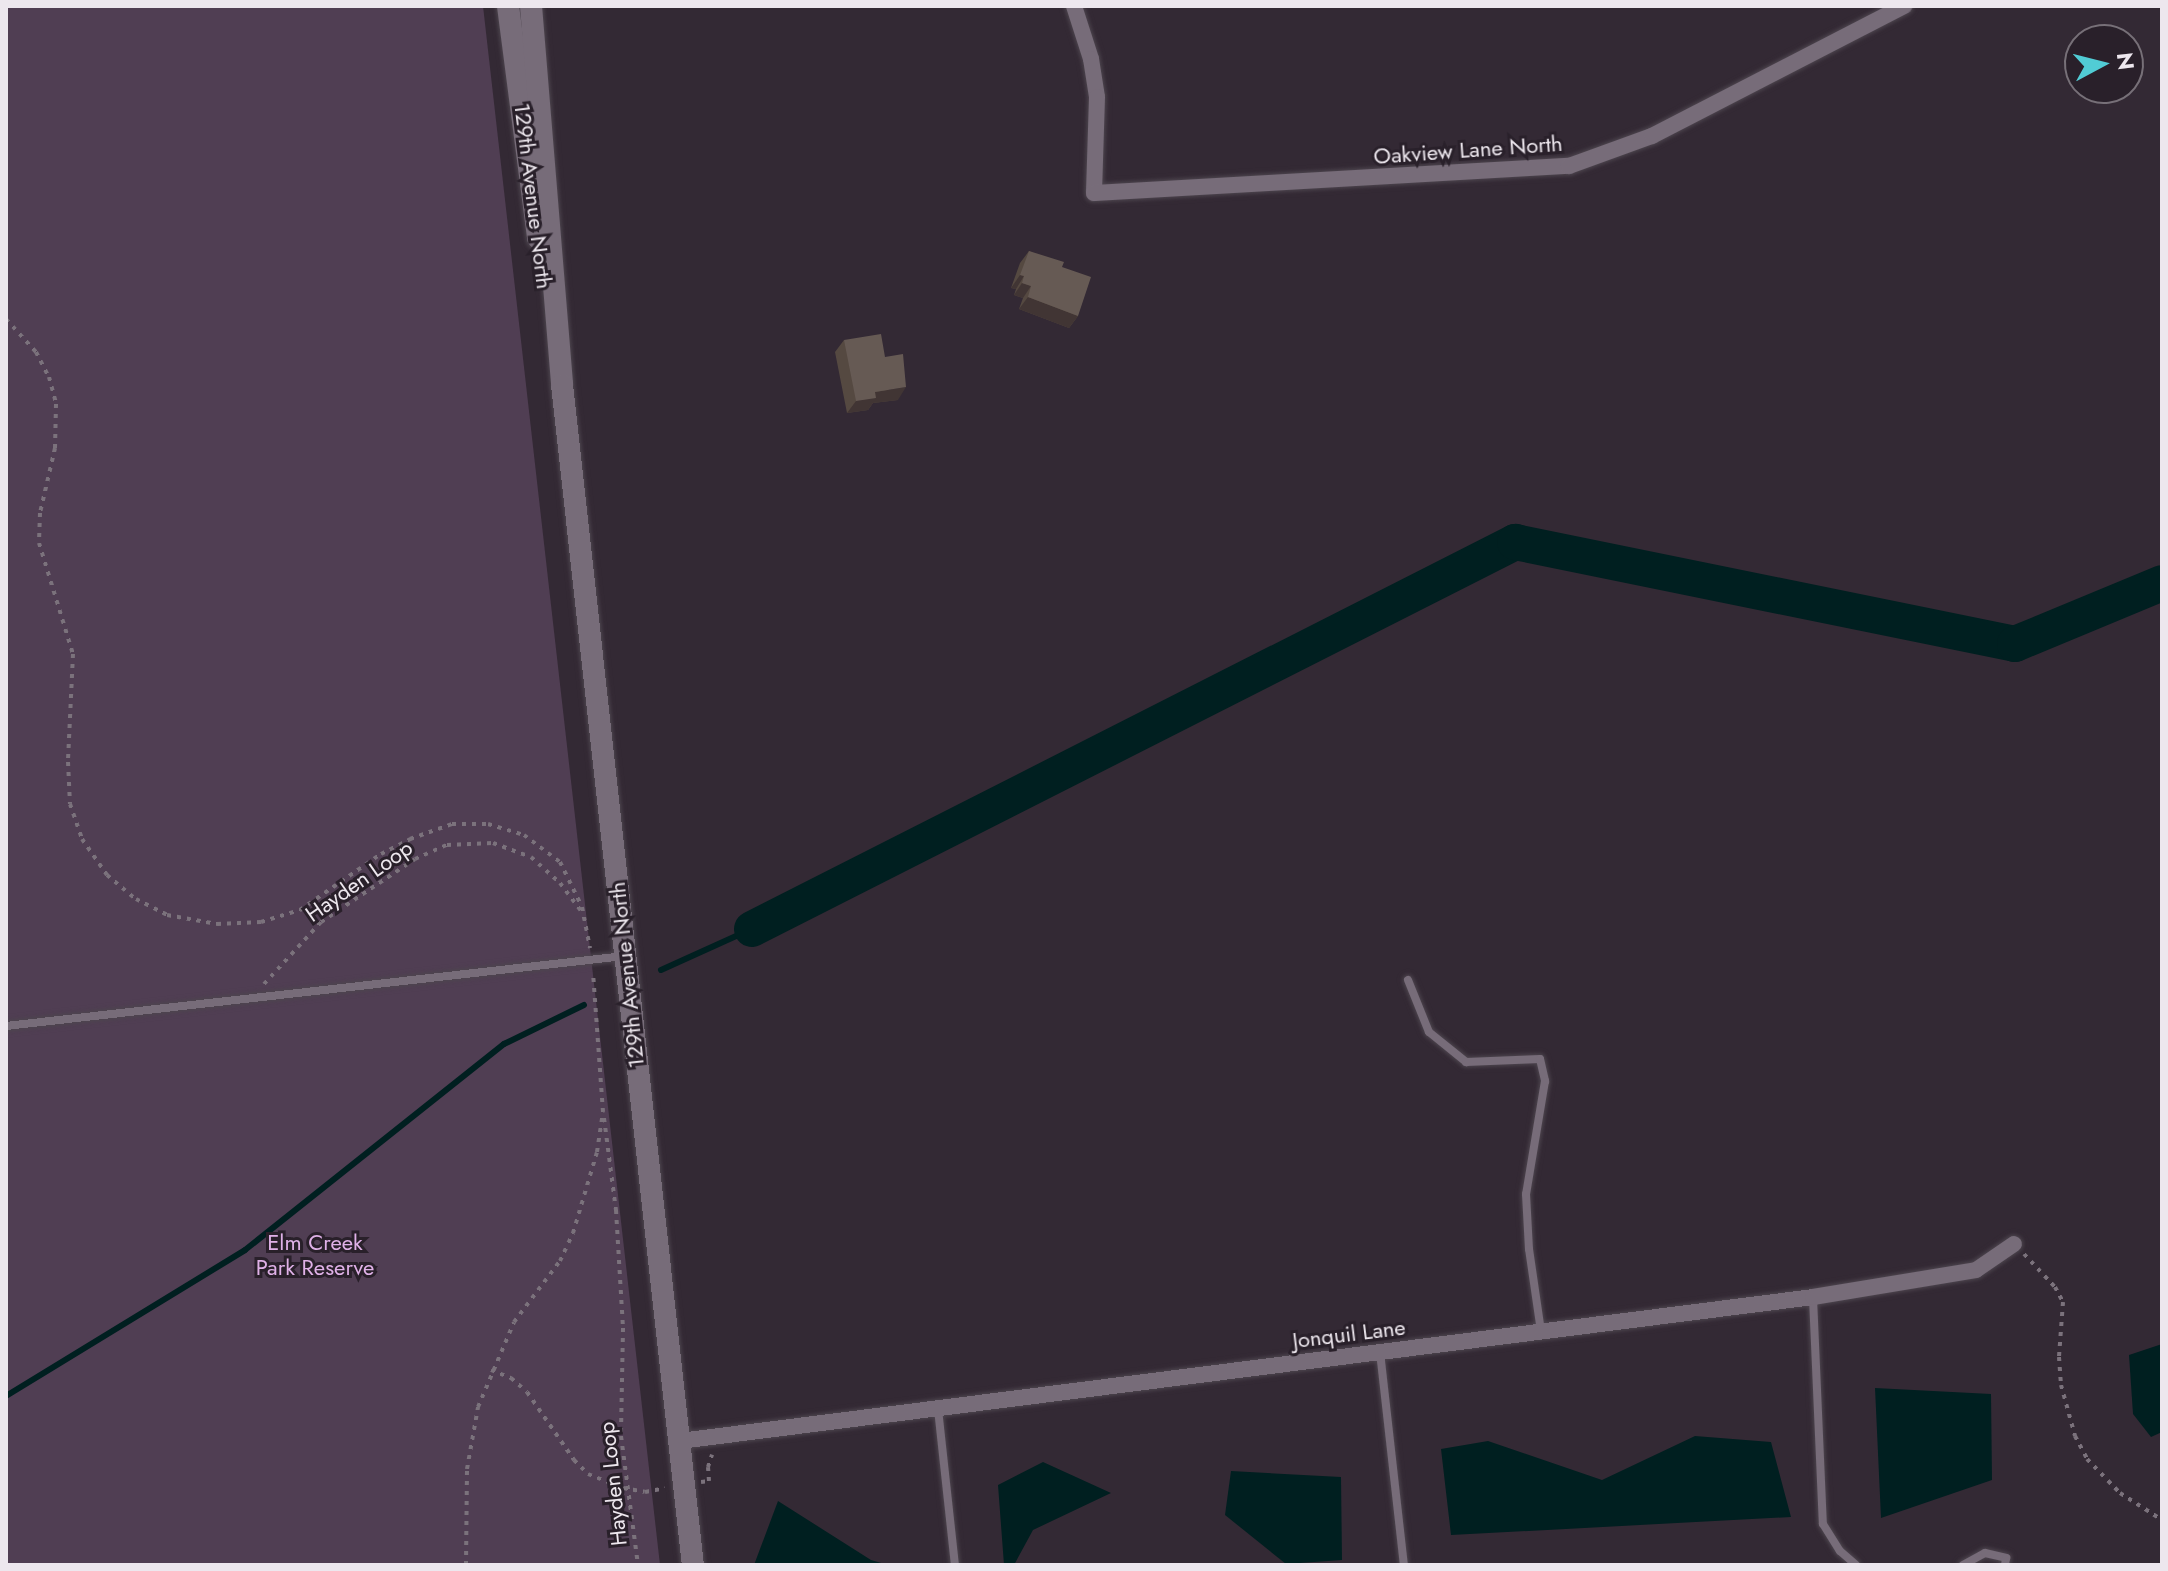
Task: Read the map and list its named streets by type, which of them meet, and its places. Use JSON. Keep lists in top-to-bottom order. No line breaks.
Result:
{"streets":{"main road":["129th Avenue North"],"street":["Oakview Lane North","Jonquil Lane"],"path":["Hayden Loop"]},"crossings":[["129th Avenue North","Jonquil Lane"]],"parks":["Elm Creek Park Reserve"],"north":"right"}
